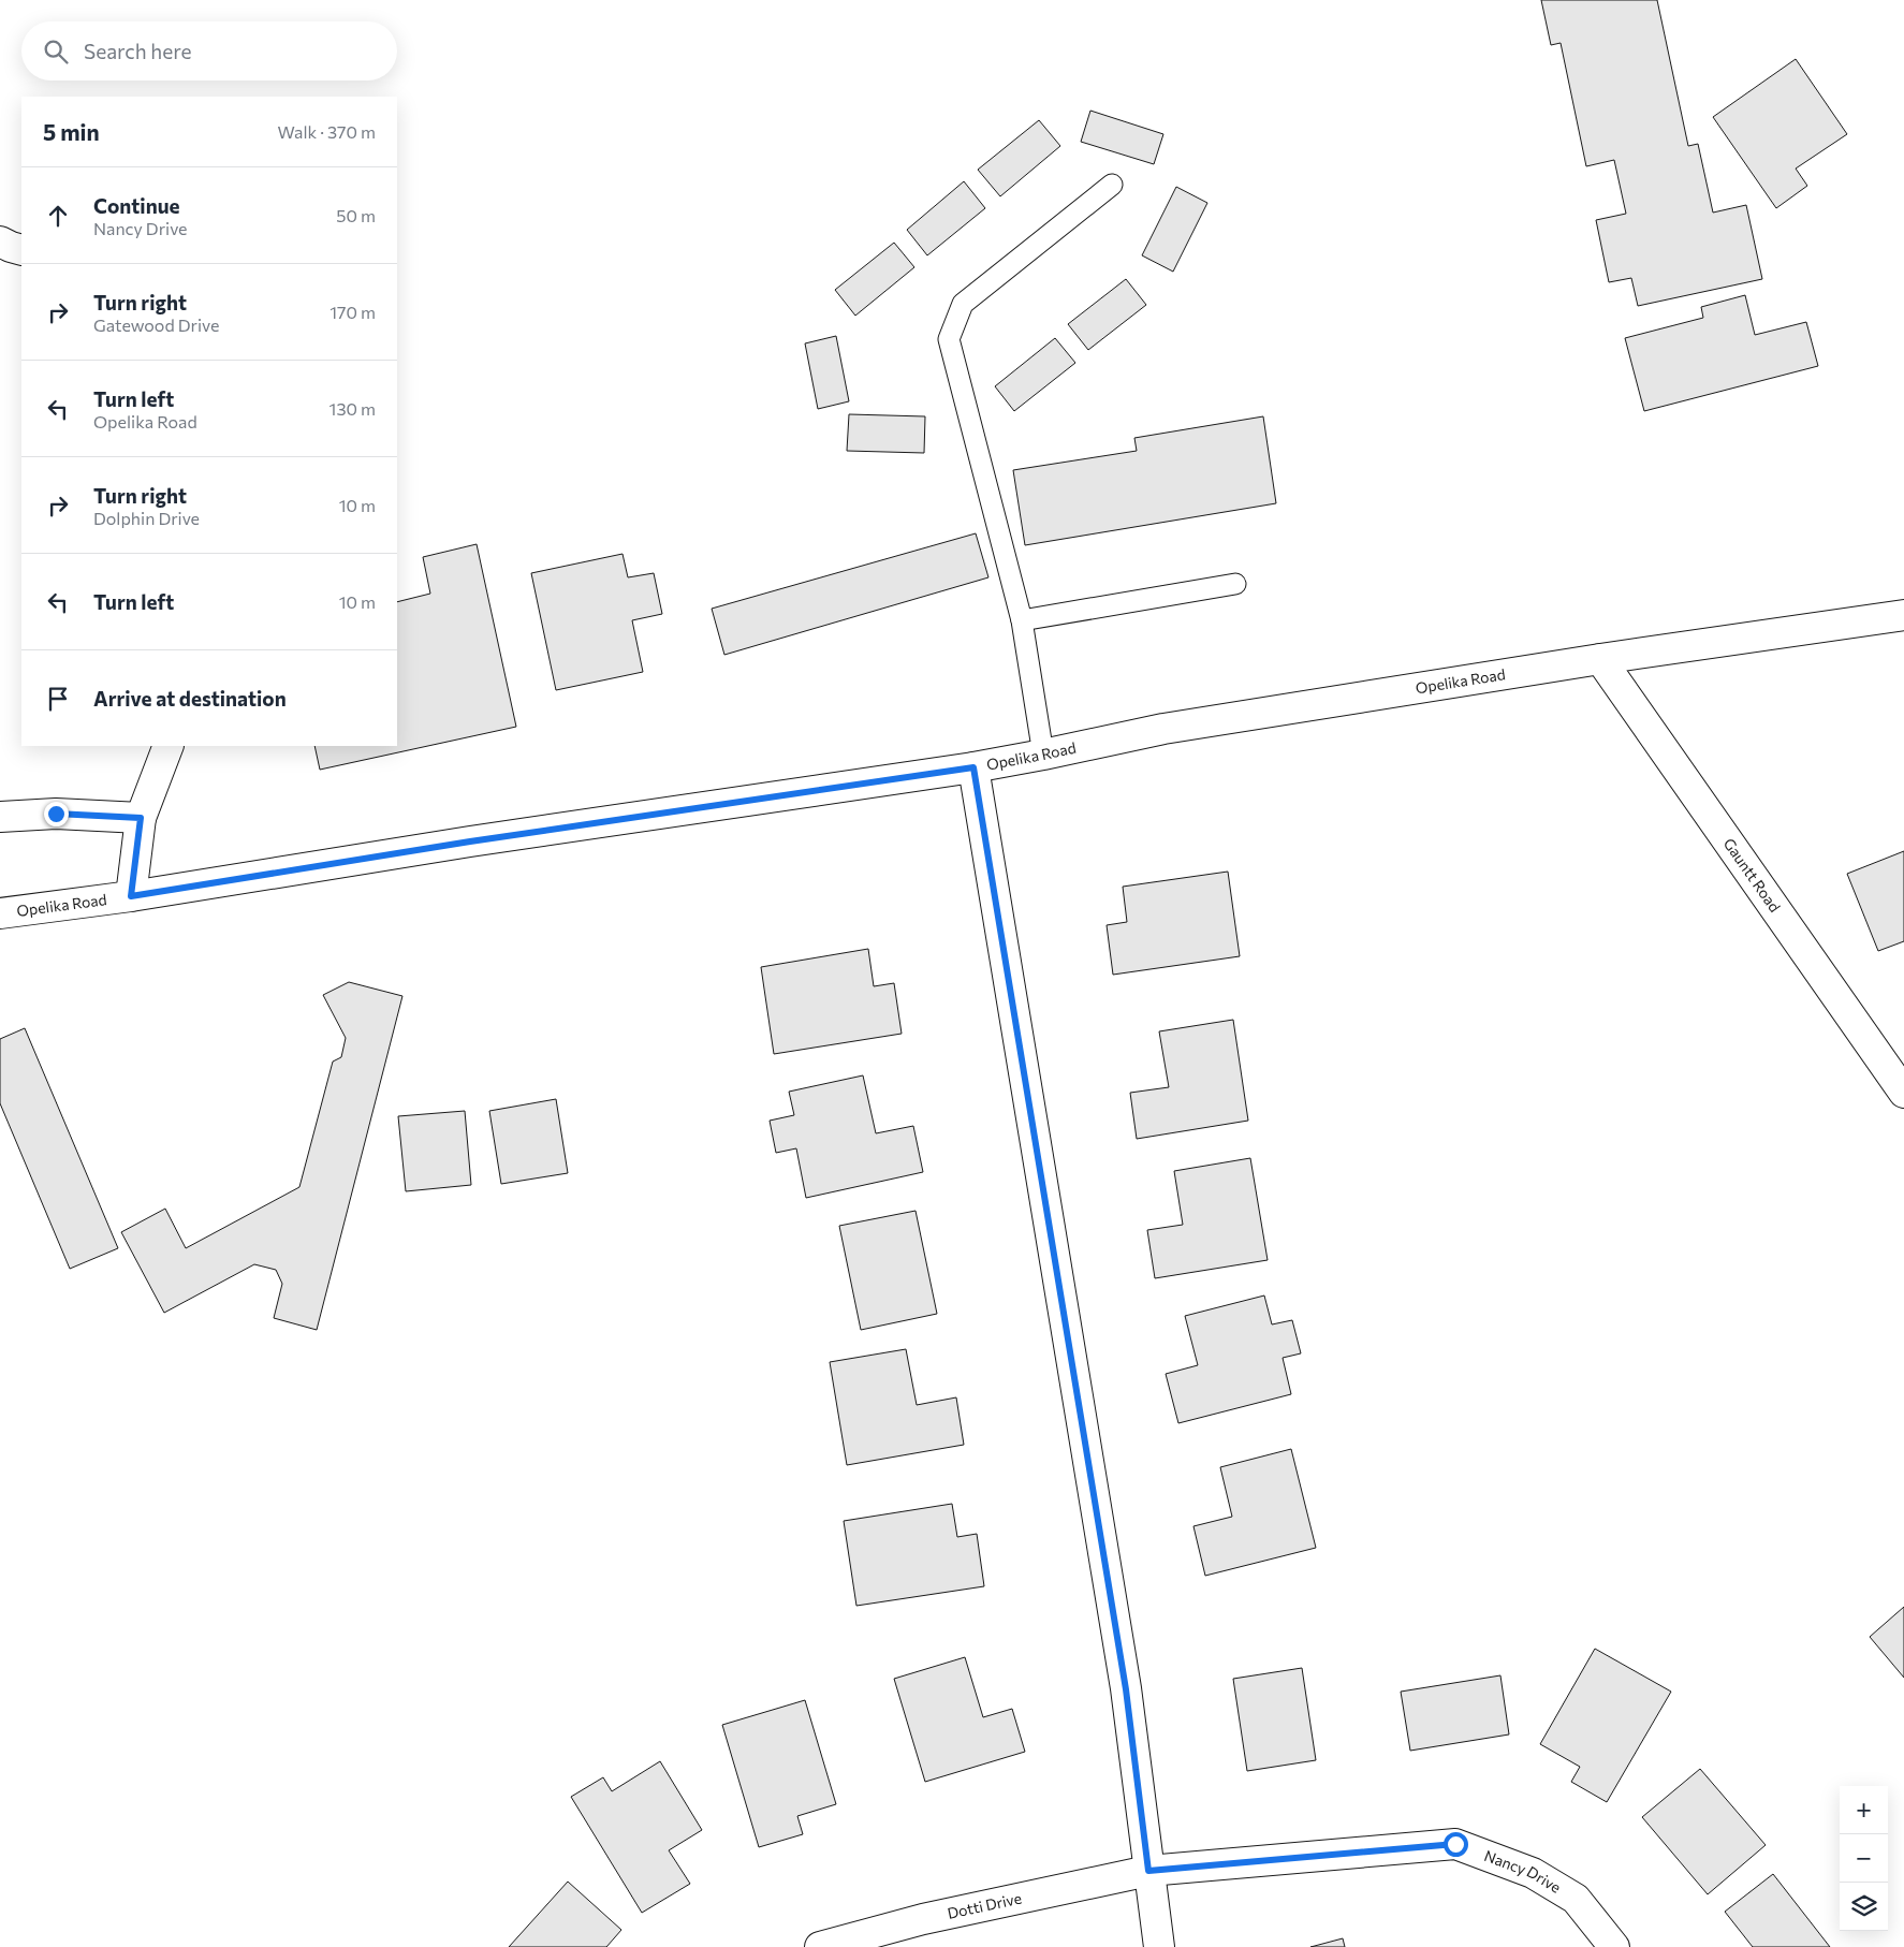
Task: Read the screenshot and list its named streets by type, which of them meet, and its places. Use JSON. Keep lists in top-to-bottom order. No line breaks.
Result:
{"streets":{"street":["Opelika Road","Gauntt Road","Nancy Drive","Dotti Drive"]},"crossings":[["Opelika Road","Gauntt Road"],["Nancy Drive","Dotti Drive"]],"page":{"search":"Search here","heading":["5 min","Walk · 370 m"],"list":[["Continue","Nancy Drive","50 m"],["Turn right","Gatewood Drive","170 m"],["Turn left","Opelika Road","130 m"],["Turn right","Dolphin Drive","10 m"],["Turn left","10 m"],"Arrive at destination"],"map_buttons":["+","−"]}}
